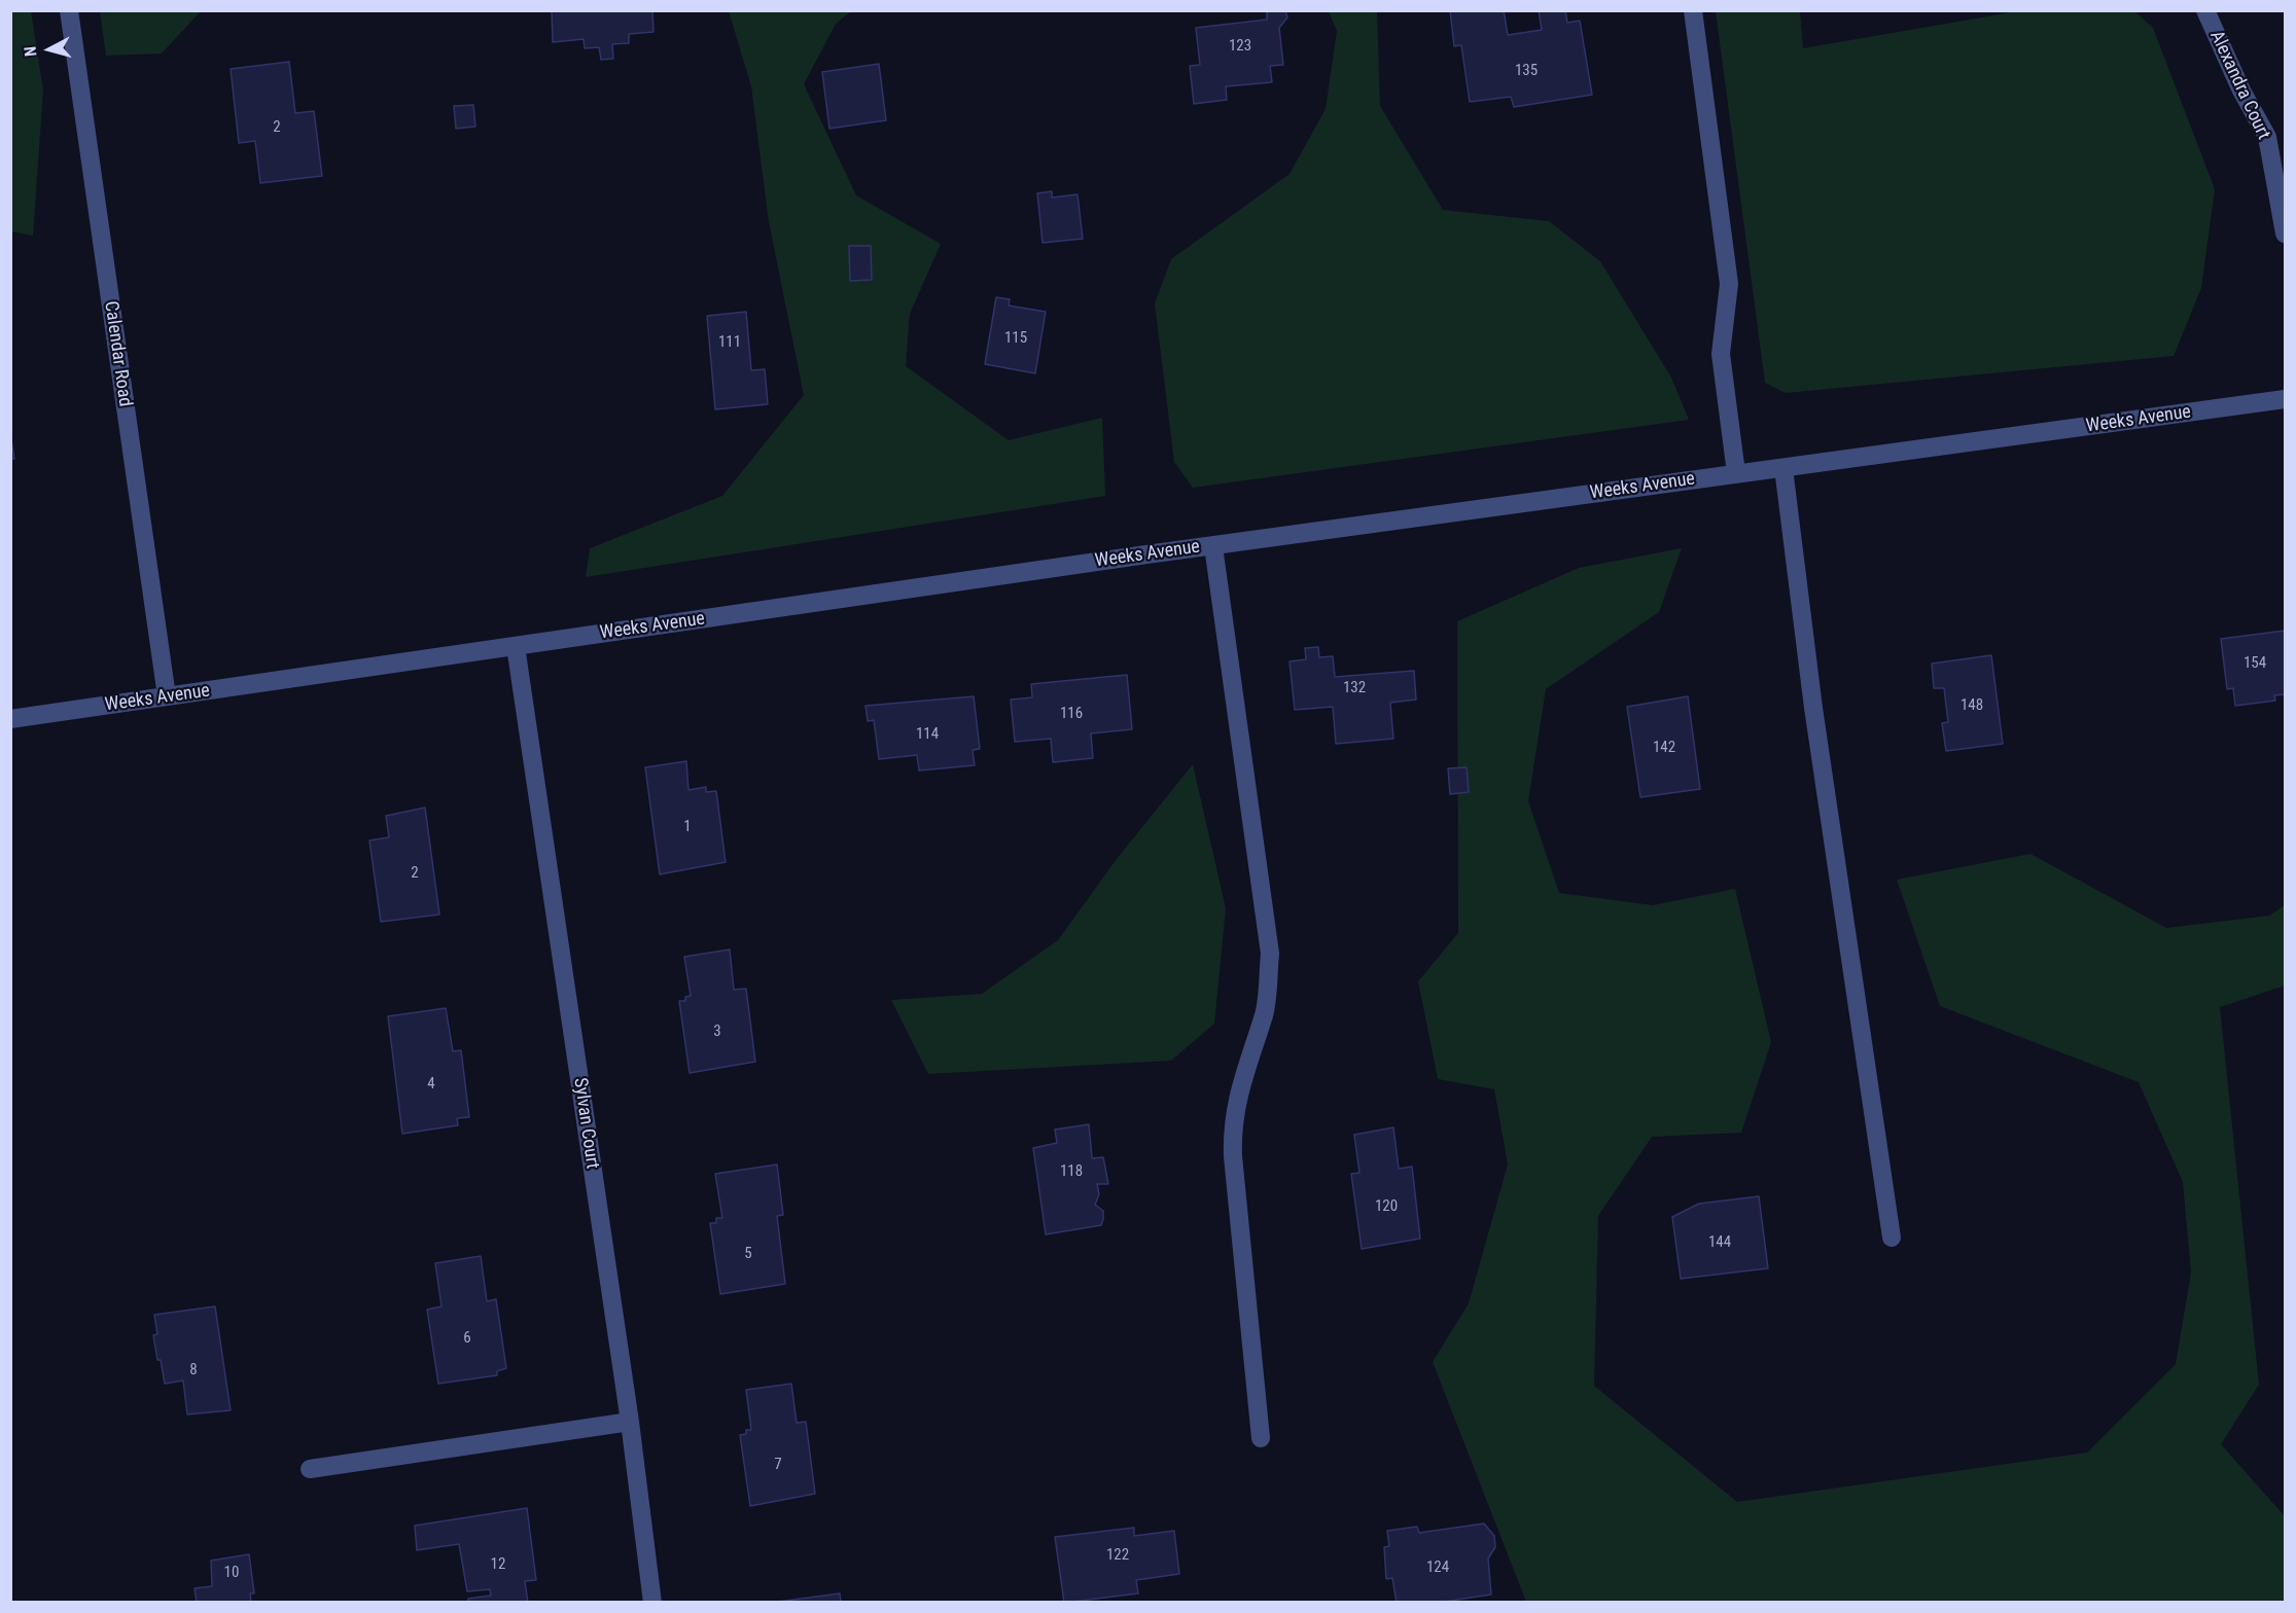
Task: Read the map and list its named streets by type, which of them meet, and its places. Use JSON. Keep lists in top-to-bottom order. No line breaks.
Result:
{"streets":{"street":["Alexandra Court","Calendar Road","Weeks Avenue","Sylvan Court"]},"crossings":[["Calendar Road","Weeks Avenue"],["Weeks Avenue","Sylvan Court"]],"house_numbers":["123","135","2","115","111","154","132","148","116","114","142","1","2","3","4","118","120","144","5","6","8","7","122","12","124","10"],"north":"left"}
